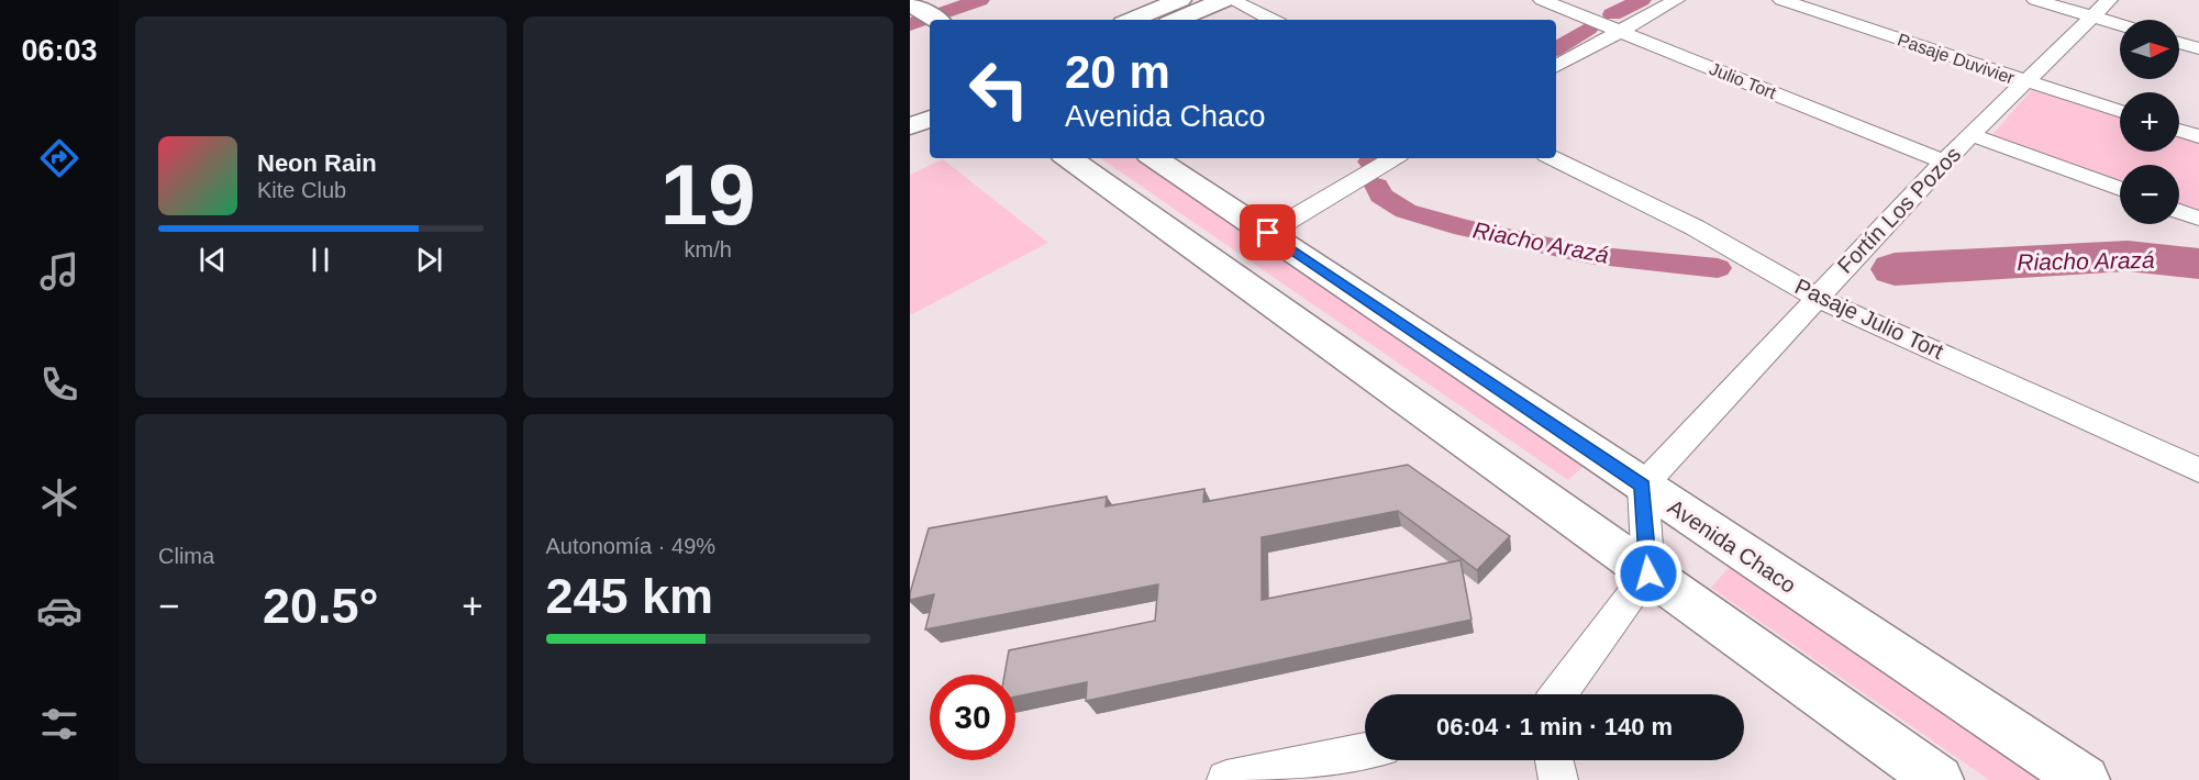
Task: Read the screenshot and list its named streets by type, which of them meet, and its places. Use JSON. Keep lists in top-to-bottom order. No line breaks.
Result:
{"streets":{"main road":["Avenida Chaco"],"street":["Pasaje Duvivier","Julio Tort","Fortín Los Pozos","Pasaje Julio Tort"]},"crossings":[["Pasaje Duvivier","Fortín Los Pozos"],["Julio Tort","Fortín Los Pozos"],["Fortín Los Pozos","Pasaje Julio Tort"],["Fortín Los Pozos","Avenida Chaco"]],"water":["Riacho Arazá"],"north":"right","page":{"tabs":"06:03","tile":[["19","km/h"],"Clima",["Autonomía · 49%","245 km"]],"map_buttons":["+","−"],"turn":["20 m","Avenida Chaco"],"song":["Neon Rain","Kite Club"],"heat":["−","20.5°","+"],"limit":"30","trip":"06:04 · 1 min · 140 m"}}
